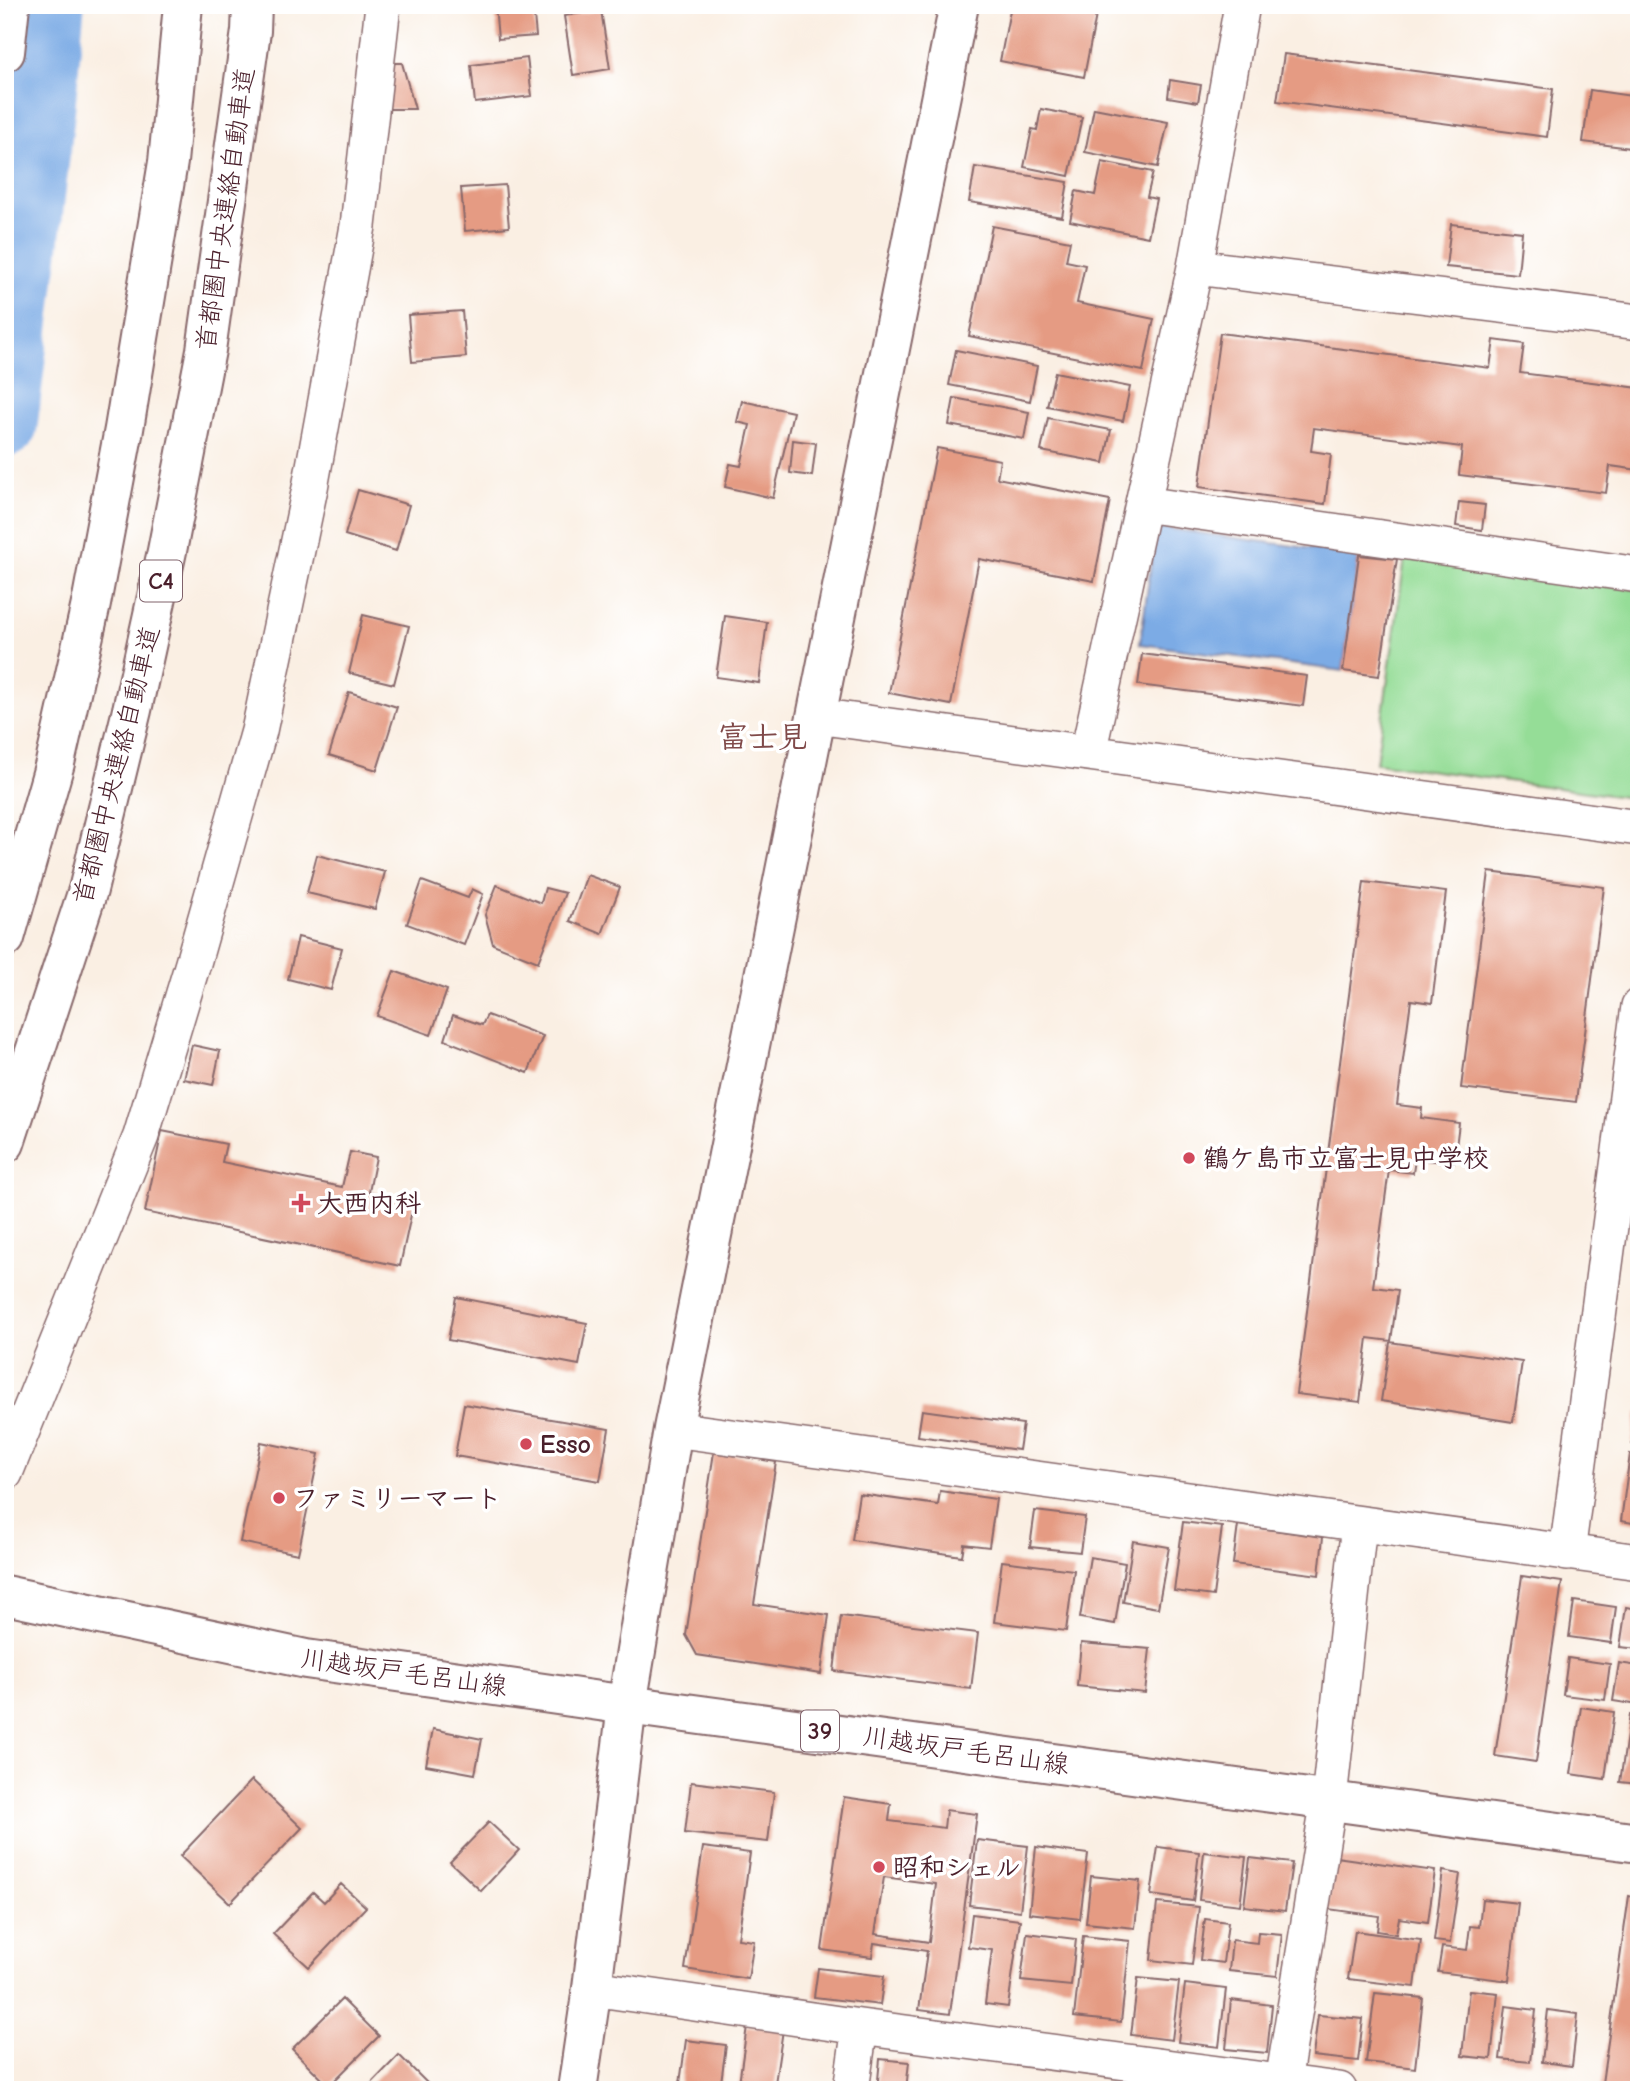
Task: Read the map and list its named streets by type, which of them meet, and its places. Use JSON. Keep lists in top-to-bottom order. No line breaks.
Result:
{"streets":{"main road":["首都圏中央連絡自動車道","C4","川越坂戸毛呂山線","39"]},"districts":["富士見"],"places":{"other":["鶴ケ島市立富士見中学校","Esso","ファミリーマート","昭和シェル"],"health":["大西内科"]}}
